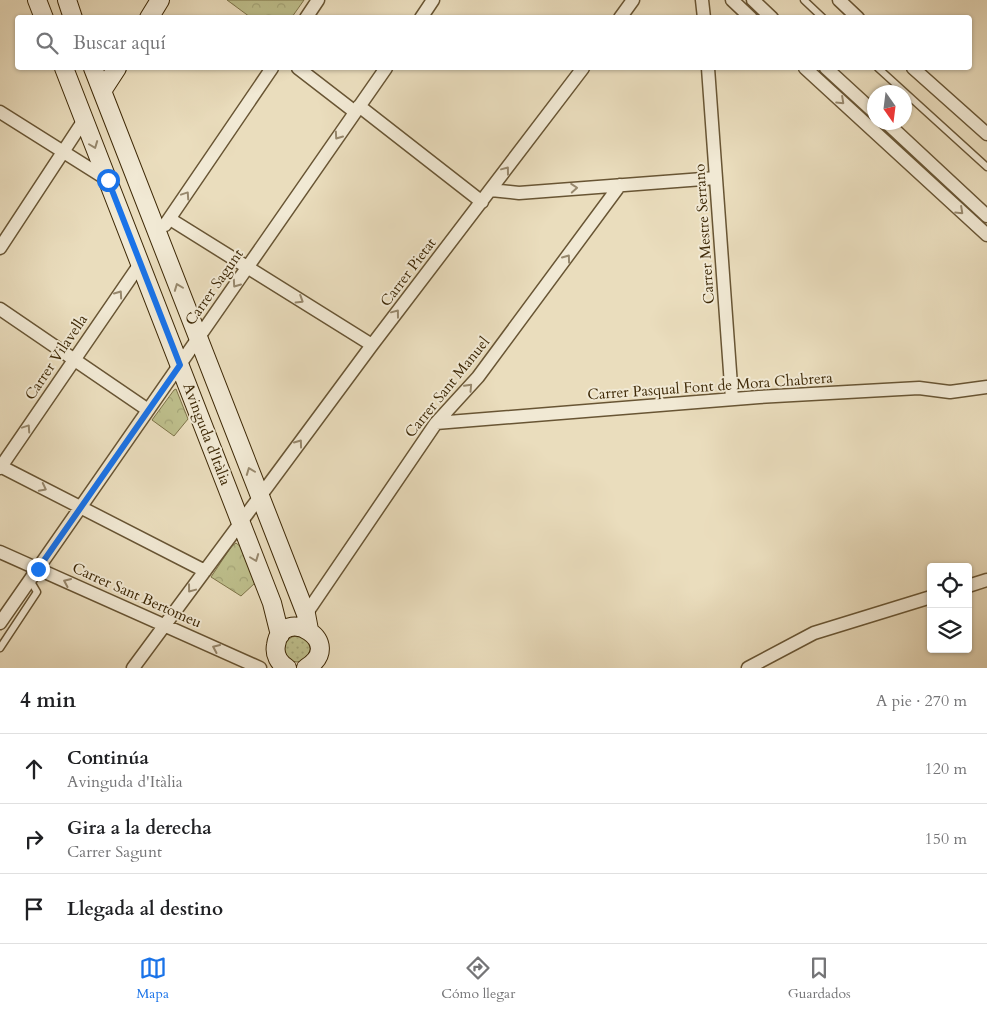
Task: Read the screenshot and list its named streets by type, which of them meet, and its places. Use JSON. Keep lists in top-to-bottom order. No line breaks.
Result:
{"streets":{"main road":["Avinguda d'Itàlia"],"street":["Carrer Mestre Serrano","Carrer Pietat","Carrer Sagunt","Carrer Vilavella","Carrer Pasqual Font de Mora Chabrera","Carrer Sant Manuel","Carrer Sant Bertomeu"]},"crossings":[["Carrer Mestre Serrano","Carrer Pasqual Font de Mora Chabrera"],["Carrer Pietat","Avinguda d'Itàlia"],["Carrer Sagunt","Avinguda d'Itàlia"],["Carrer Sagunt","Carrer Sant Bertomeu"],["Carrer Vilavella","Avinguda d'Itàlia"],["Carrer Pasqual Font de Mora Chabrera","Carrer Sant Manuel"],["Carrer Sant Manuel","Avinguda d'Itàlia"]],"one_way":["Carrer Pietat","Carrer Vilavella","Carrer Sant Manuel"],"north":"bottom","page":{"search":"Buscar aquí","heading":["4 min","A pie · 270 m"],"list":[["Continúa","Avinguda d'Itàlia","120 m"],["Gira a la derecha","Carrer Sagunt","150 m"],"Llegada al destino"],"nav":["Mapa","Cómo llegar","Guardados"]}}
